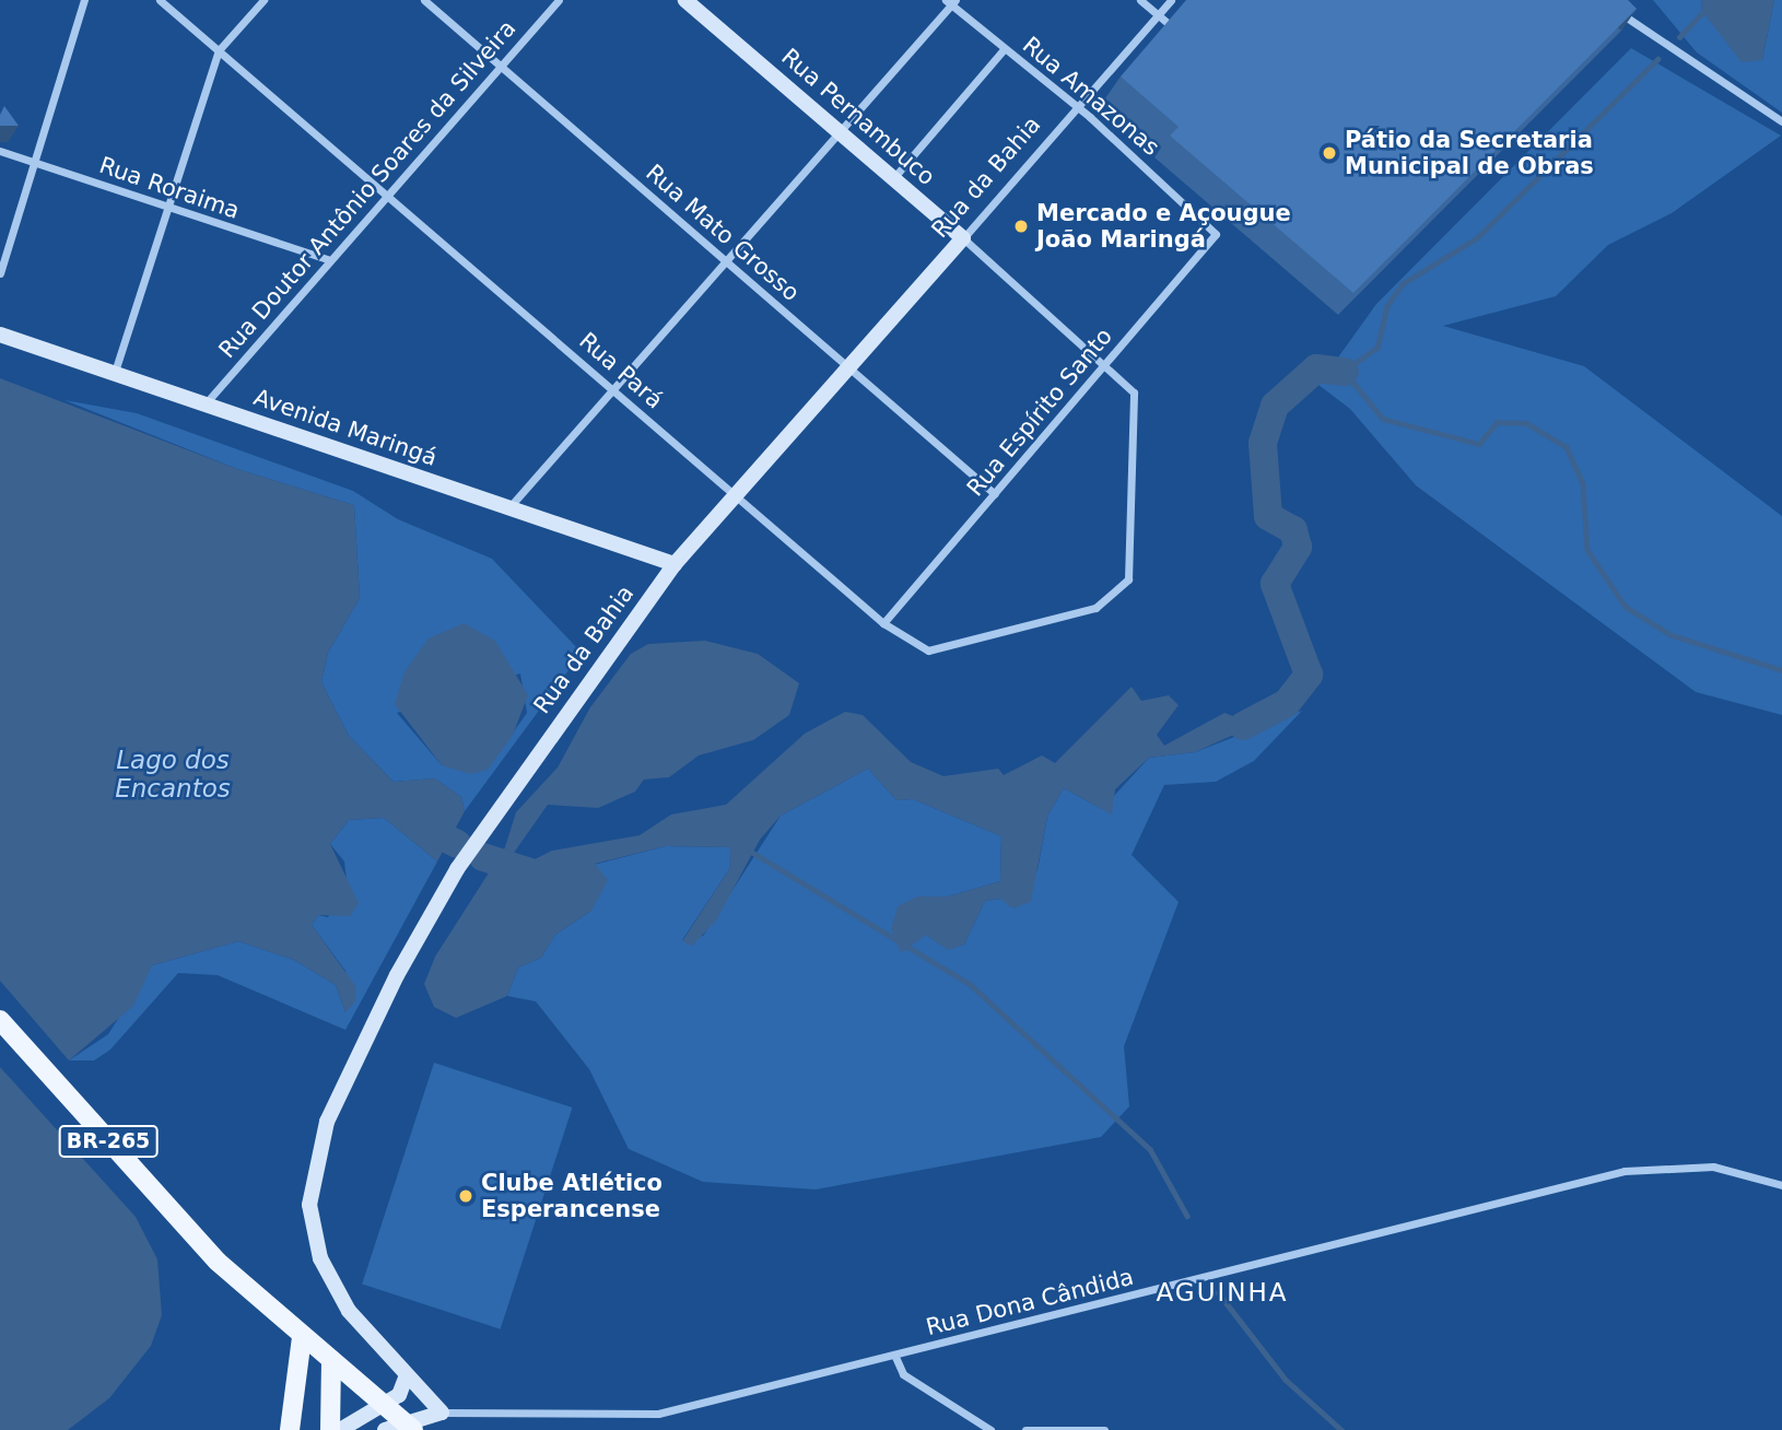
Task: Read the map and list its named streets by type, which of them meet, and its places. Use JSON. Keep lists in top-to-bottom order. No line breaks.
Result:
{"streets":{"main road":["BR-265"],"street":["Rua Amazonas","Rua Pernambuco","Rua da Bahia","Rua Roraima","Rua Doutor Antônio Soares da Silveira","Rua Mato Grosso","Rua Pará","Rua Espírito Santo","Avenida Maringá","Rua Dona Cândida"]},"crossings":[["Rua Amazonas","Rua da Bahia"],["Rua Amazonas","Rua Espírito Santo"],["Rua Pernambuco","Rua da Bahia"],["Rua Pernambuco","Rua Pará"],["Rua Pernambuco","Rua Espírito Santo"],["Rua da Bahia","Rua Mato Grosso"],["Rua da Bahia","Rua Pará"],["Rua da Bahia","Avenida Maringá"],["Rua da Bahia","Rua Dona Cândida"],["Rua Roraima","Rua Doutor Antônio Soares da Silveira"],["Rua Doutor Antônio Soares da Silveira","Rua Mato Grosso"],["Rua Doutor Antônio Soares da Silveira","Rua Pará"],["Rua Doutor Antônio Soares da Silveira","Avenida Maringá"],["Rua Mato Grosso","Rua Espírito Santo"],["Rua Pará","Rua Espírito Santo"]],"districts":["AGUINHA"],"water":["Lago dos Encantos"],"places":["Pátio da Secretaria Municipal de Obras","Mercado e Açougue João Maringá","Clube Atlético Esperancense"]}
